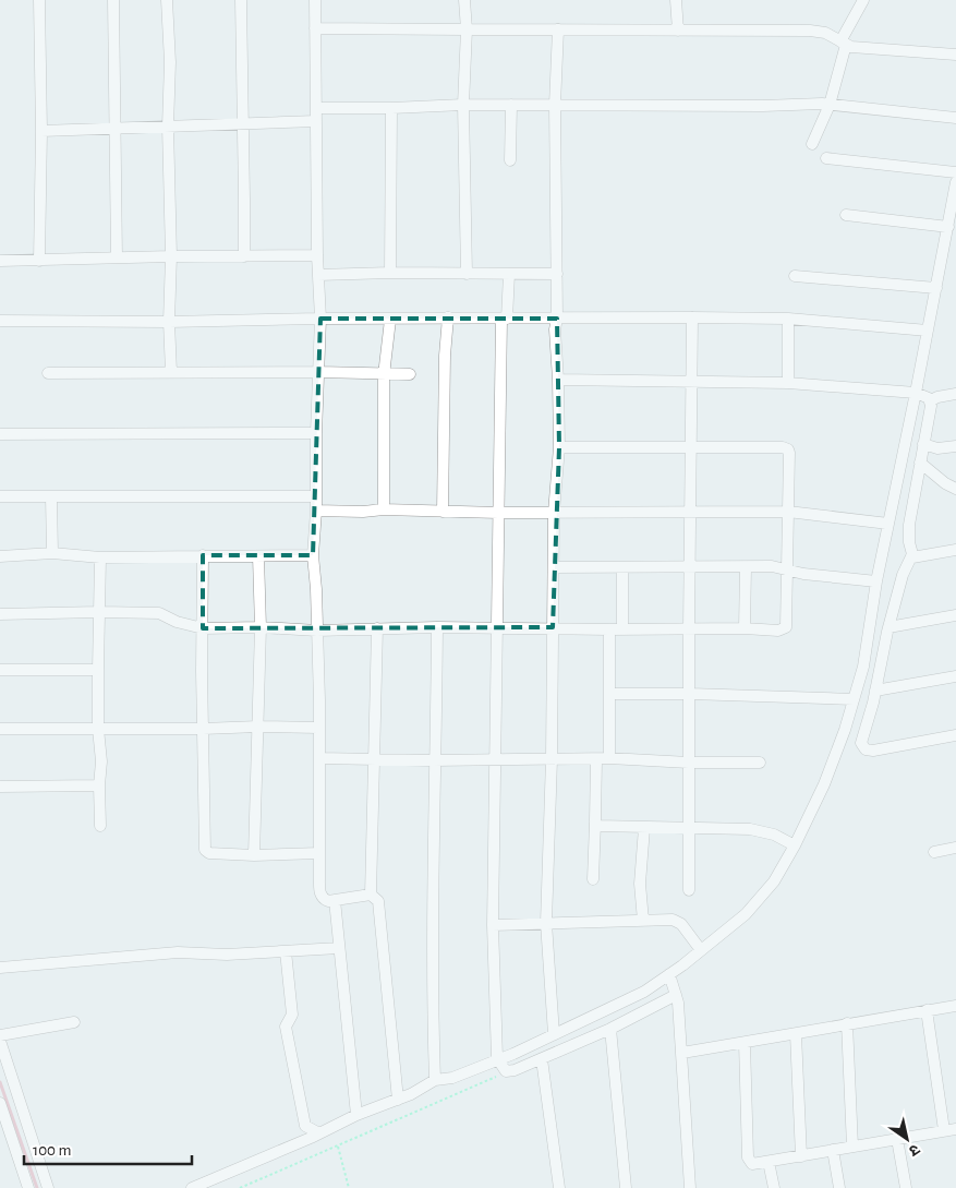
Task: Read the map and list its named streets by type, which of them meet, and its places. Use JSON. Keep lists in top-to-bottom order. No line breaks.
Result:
{"scale_bar":"100 m","north":"bottom right"}
